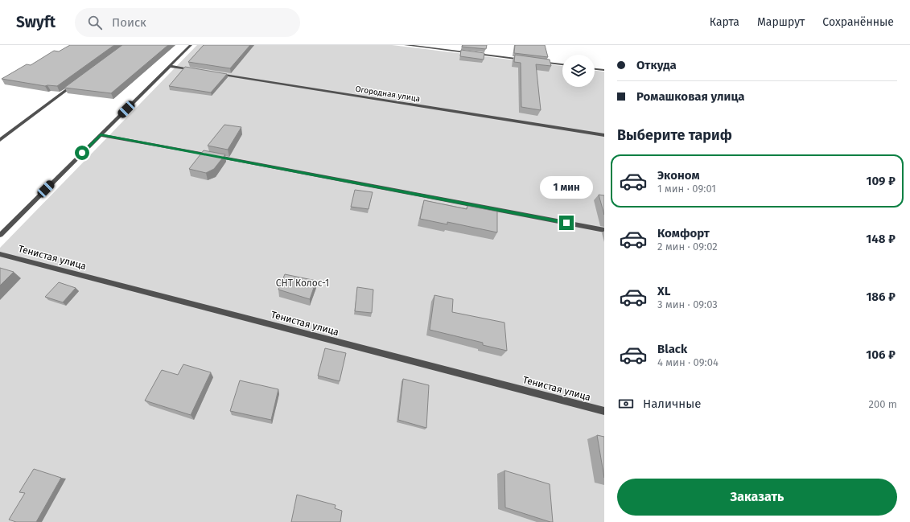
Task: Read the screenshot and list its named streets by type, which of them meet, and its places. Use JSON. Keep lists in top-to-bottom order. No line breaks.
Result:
{"streets":{"street":["Огородная улица","Тенистая улица"]},"parks":["СНТ Колос-1"],"page":{"header":"Swyft","search":"Поиск","nav":["Карта","Маршрут","Сохранённые"],"banner":["Откуда","Ромашковая улица"],"heading":"Выберите тариф","list":[{"name":"Эконом","note":"1 мин · 09:01","value":"109 ₽"},{"name":"Комфорт","note":"2 мин · 09:02","value":"148 ₽"},{"name":"XL","note":"3 мин · 09:03","value":"186 ₽"},{"name":"Black","note":"4 мин · 09:04","value":"106 ₽"}],"bubble":"1 мин","pay":["Наличные","200 m"],"buttons":"Заказать"}}
